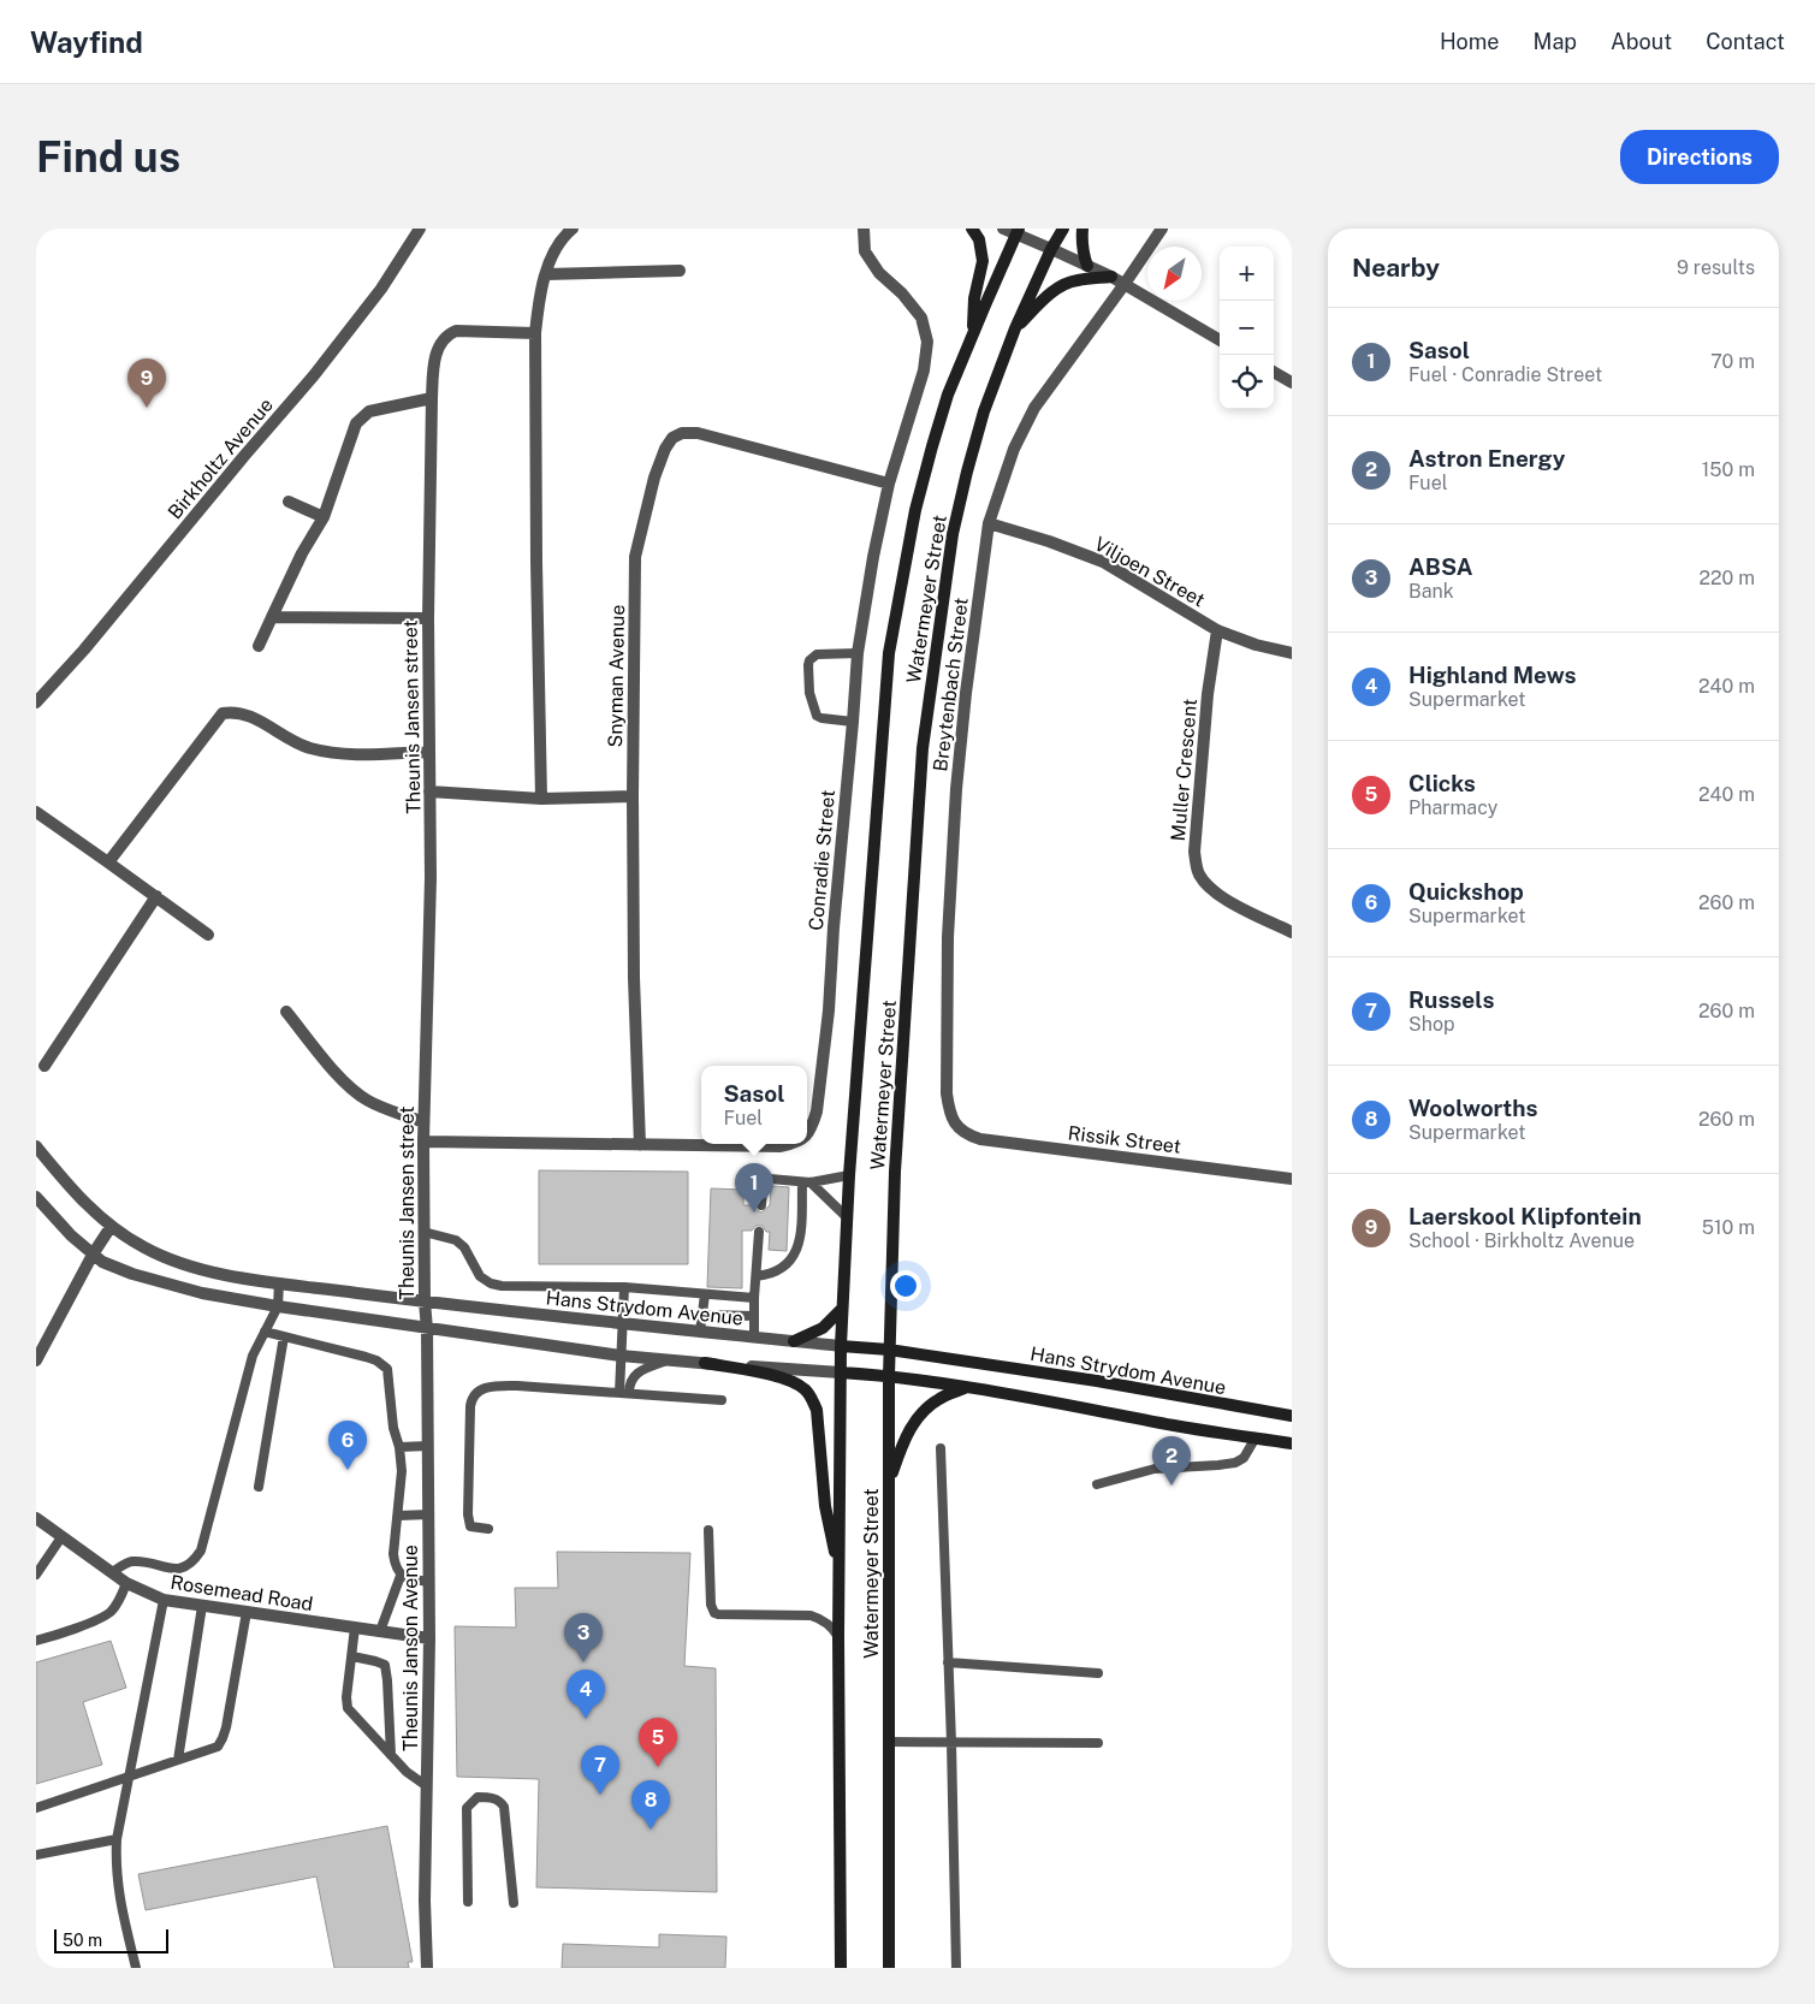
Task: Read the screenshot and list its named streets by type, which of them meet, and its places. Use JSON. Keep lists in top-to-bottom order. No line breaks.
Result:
{"streets":{"main road":["Watermeyer Street","Hans Strydom Avenue"],"street":["Birkholtz Avenue","Viljoen Street","Snyman Avenue","Breytenbach Street","Theunis Jansen street","Muller Crescent","Conradie Street","Rissik Street","Rosemead Road","Theunis Janson Avenue"]},"crossings":[["Viljoen Street","Breytenbach Street"],["Viljoen Street","Muller Crescent"],["Watermeyer Street","Hans Strydom Avenue"],["Snyman Avenue","Conradie Street"],["Breytenbach Street","Rissik Street"],["Theunis Jansen street","Conradie Street"],["Theunis Jansen street","Hans Strydom Avenue"],["Theunis Jansen street","Theunis Janson Avenue"],["Rosemead Road","Theunis Janson Avenue"]],"scale_bar":"50 m","north":"bottom left","page":{"header":"Wayfind","nav":["Home","Map","About","Contact"],"buttons":"Directions","title":"Find us","heading":["Nearby","9 results"],"map_buttons":["+","−"],"list":[{"mark":"1","name":"Sasol","note":"Fuel · Conradie Street","value":"70 m"},{"mark":"2","name":"Astron Energy","note":"Fuel","value":"150 m"},{"mark":"3","name":"ABSA","note":"Bank","value":"220 m"},{"mark":"4","name":"Highland Mews","note":"Supermarket","value":"240 m"},{"mark":"5","name":"Clicks","note":"Pharmacy","value":"240 m"},{"mark":"6","name":"Quickshop","note":"Supermarket","value":"260 m"},{"mark":"7","name":"Russels","note":"Shop","value":"260 m"},{"mark":"8","name":"Woolworths","note":"Supermarket","value":"260 m"},{"mark":"9","name":"Laerskool Klipfontein","note":"School · Birkholtz Avenue","value":"510 m"}],"pins":["9","1","6","2","3","4","5","7","8"],"popup":["Sasol","Fuel"],"scale":"50 m"}}
